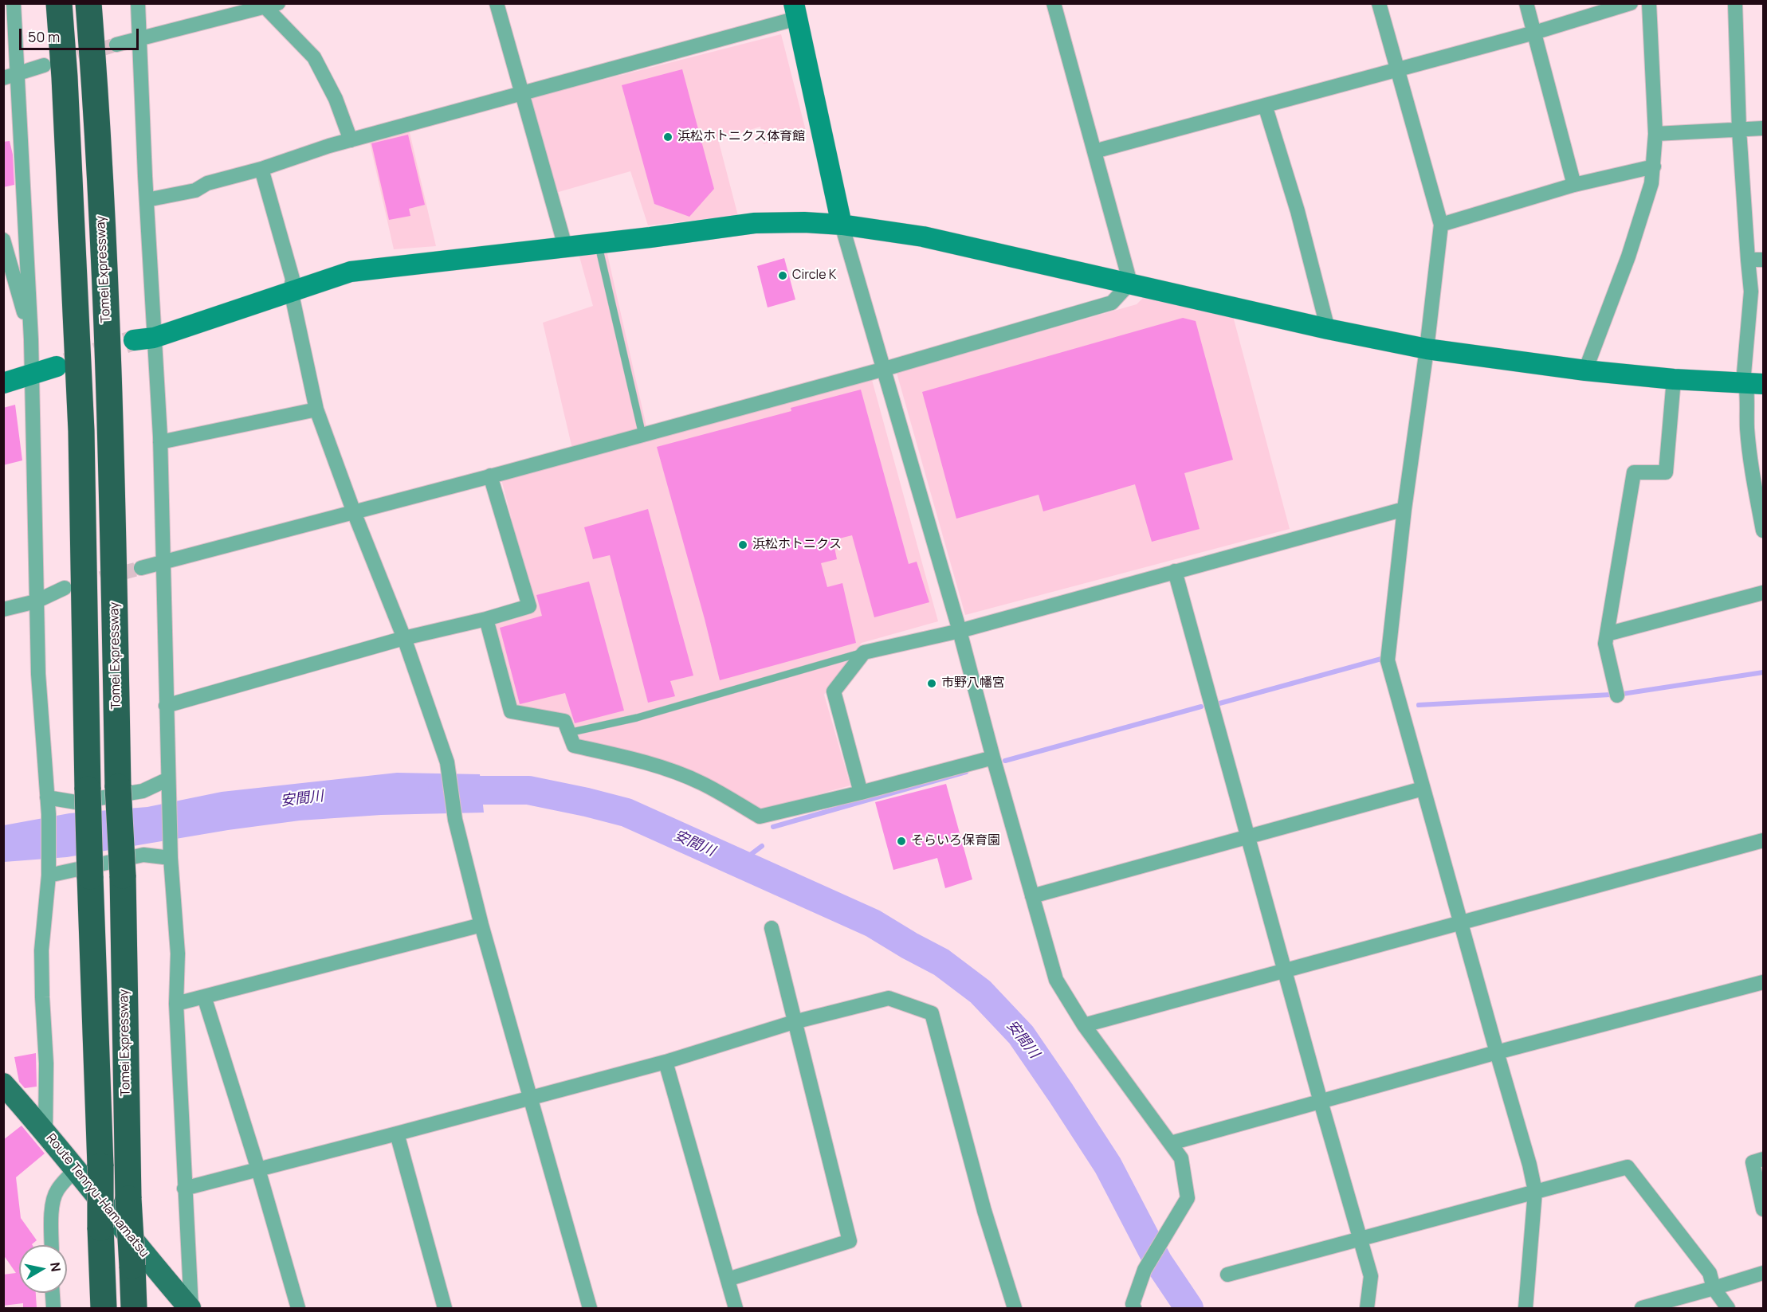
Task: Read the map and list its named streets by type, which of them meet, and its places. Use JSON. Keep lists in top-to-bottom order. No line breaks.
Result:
{"streets":{"highway":["Tomei Expressway"],"main road":["Route Tenryu-Hamamatsu"]},"water":["安間川"],"places":["浜松ホトニクス体育館","Circle K","浜松ホトニクス","市野八幡宮","そらいろ保育園"],"scale_bar":"50 m","north":"right"}
